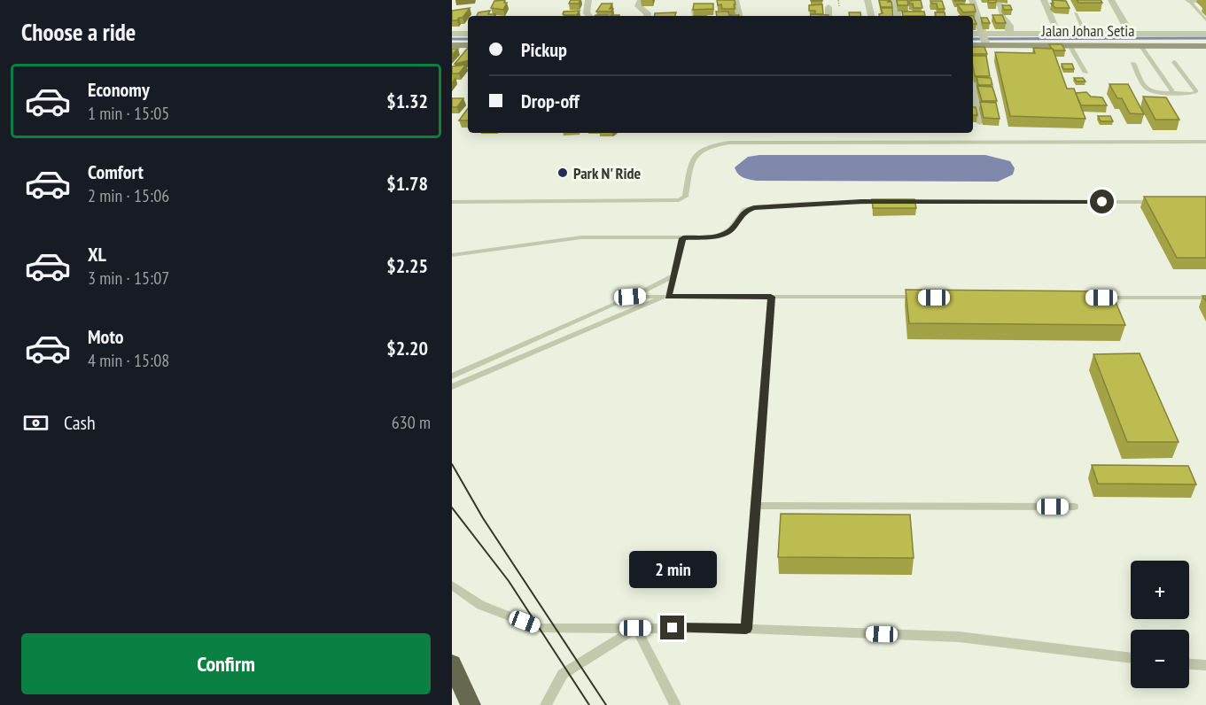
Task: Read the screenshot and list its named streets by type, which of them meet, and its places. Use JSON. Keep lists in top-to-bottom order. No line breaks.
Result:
{"streets":{"main road":["Jalan Johan Setia"]},"places":["Park N' Ride"],"page":{"heading":"Choose a ride","banner":["Pickup","Drop-off"],"list":[{"name":"Economy","note":"1 min · 15:05","value":"$1.32"},{"name":"Comfort","note":"2 min · 15:06","value":"$1.78"},{"name":"XL","note":"3 min · 15:07","value":"$2.25"},{"name":"Moto","note":"4 min · 15:08","value":"$2.20"}],"pay":["Cash","630 m"],"bubble":"2 min","map_buttons":["+","−"],"buttons":"Confirm"}}
